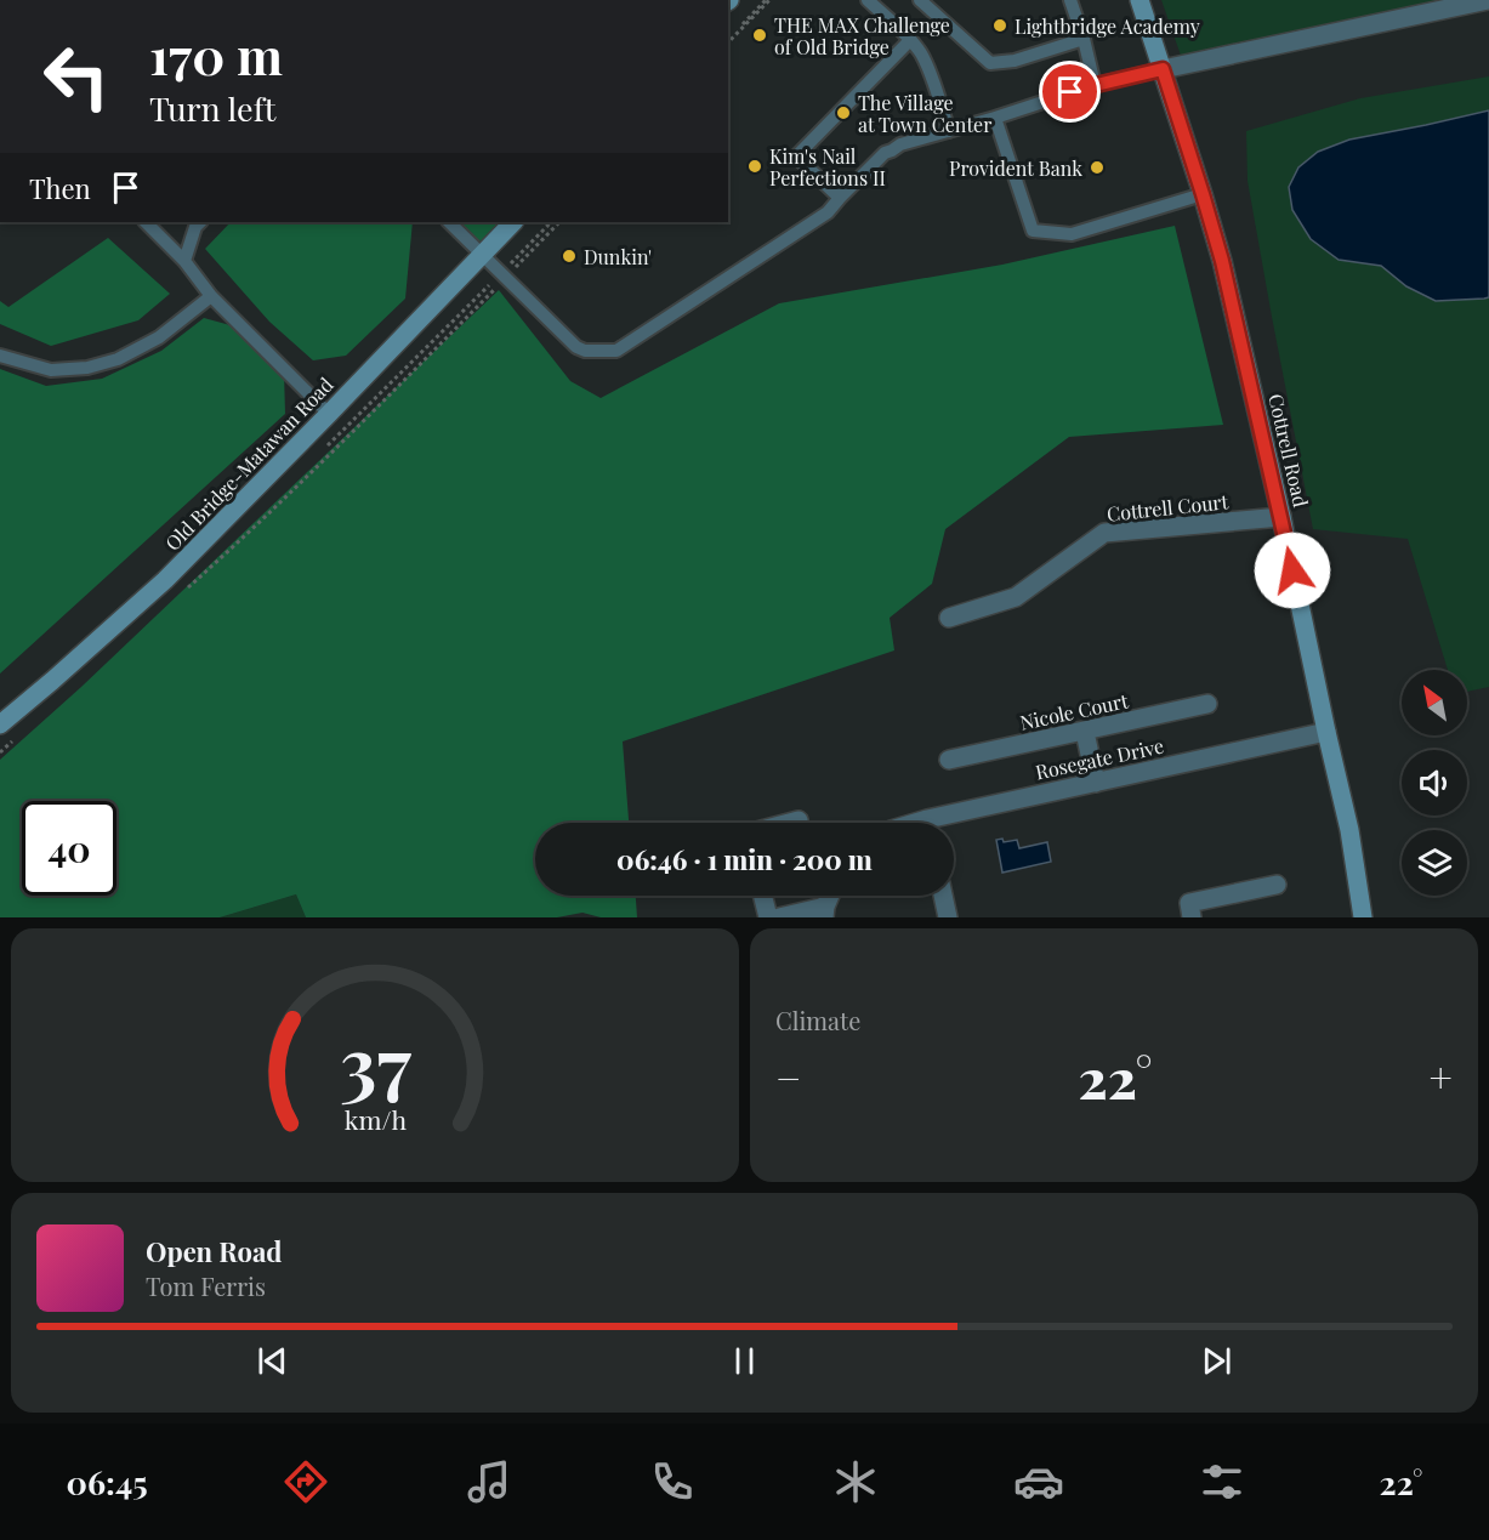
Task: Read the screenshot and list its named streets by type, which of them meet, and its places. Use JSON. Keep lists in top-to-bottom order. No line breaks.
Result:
{"streets":{"street":["Cottrell Road","Old Bridge-Matawan Road","Cottrell Court","Nicole Court","Rosegate Drive"]},"crossings":[["Cottrell Road","Cottrell Court"],["Cottrell Road","Rosegate Drive"]],"places":["Lightbridge Academy","THE MAX Challenge of Old Bridge","The Village at Town Center","Kim's Nail Perfections II","Provident Bank","Dunkin'"],"north":"top left","page":{"turn":["170 m","Turn left"],"then":"Then","limit":"40","trip":"06:46 · 1 min · 200 m","tile":"Climate","heat":["−","22°","+"],"song":["Open Road","Tom Ferris"],"tabs":["06:45","22°"],"gauge":["37","km/h"]}}
